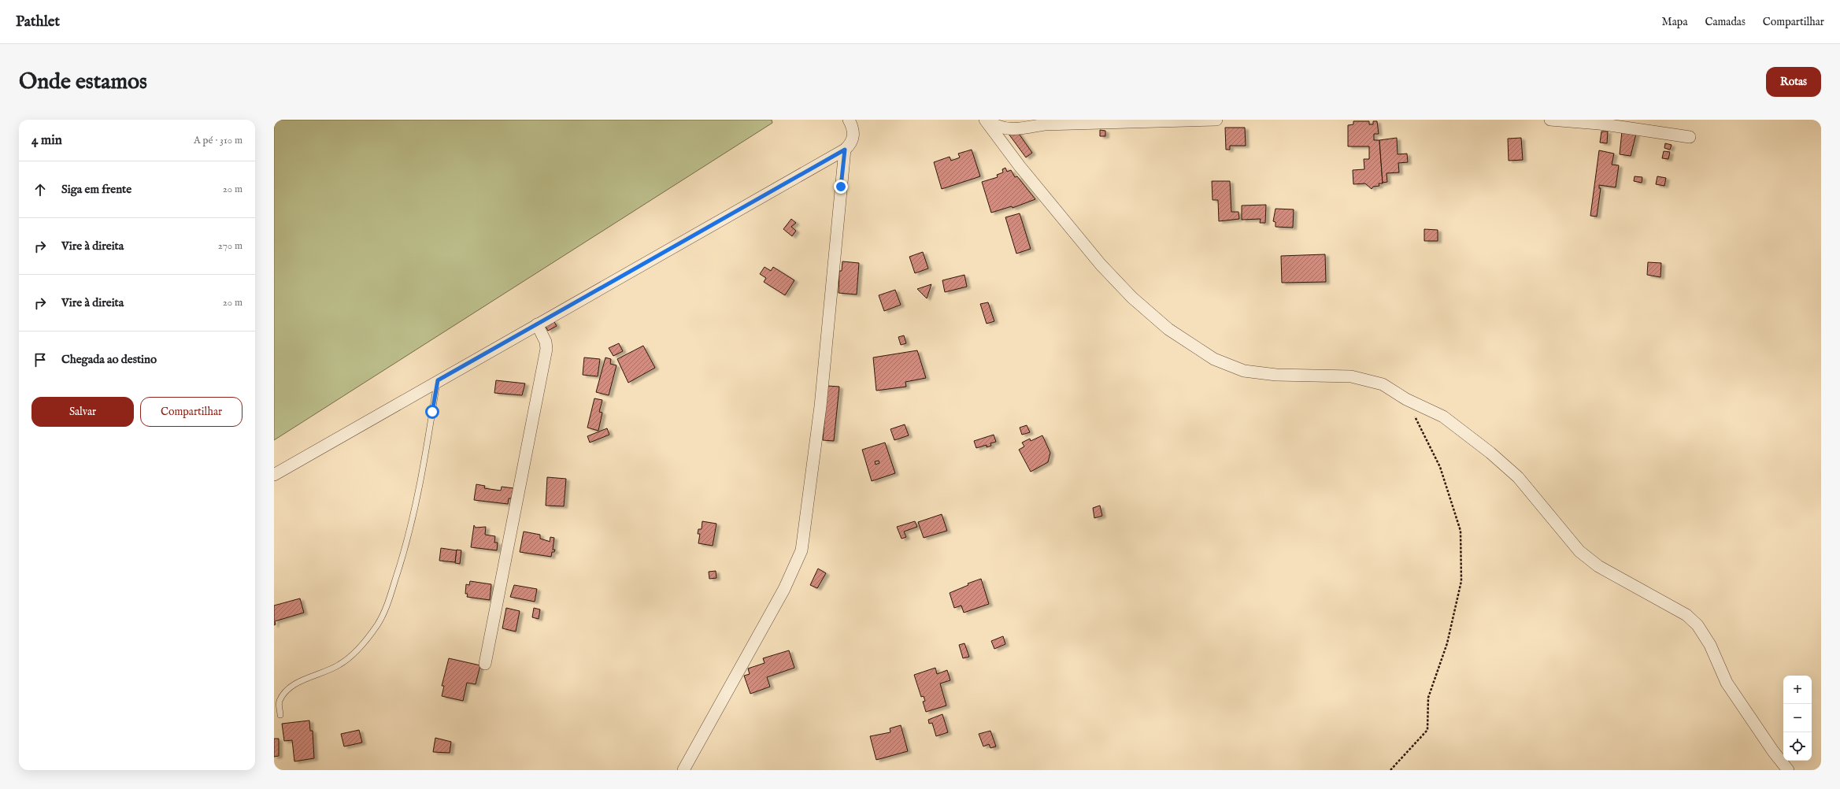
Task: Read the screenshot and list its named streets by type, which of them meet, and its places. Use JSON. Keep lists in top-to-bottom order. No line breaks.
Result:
{"page":{"header":"Pathlet","nav":["Mapa","Camadas","Compartilhar"],"buttons":["Rotas",["Salvar","Compartilhar"]],"title":"Onde estamos","heading":["4 min","A pé · 310 m"],"list":[["Siga em frente","20 m"],["Vire à direita","270 m"],["Vire à direita","20 m"],"Chegada ao destino"],"map_buttons":["+","−"]}}
